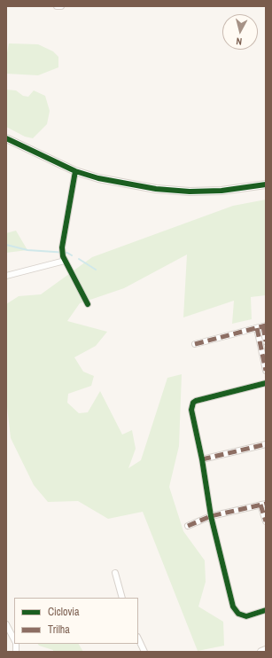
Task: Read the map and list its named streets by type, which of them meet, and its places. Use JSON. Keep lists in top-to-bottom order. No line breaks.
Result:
{"legend":["Ciclovia","Trilha"],"north":"bottom"}
